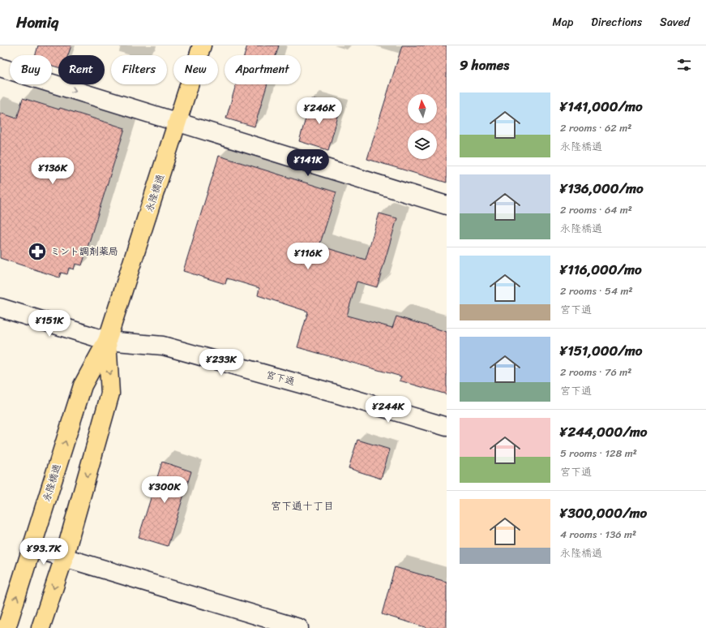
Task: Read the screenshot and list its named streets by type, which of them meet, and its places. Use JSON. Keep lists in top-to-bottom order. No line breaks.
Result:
{"streets":{"main road":["永隆橋通"],"street":["宮下通"]},"crossings":[["永隆橋通","宮下通"]],"districts":["宮下通十丁目"],"places":{"pharmacy":["ミント調剤薬局"]},"north":"top","page":{"header":"Homiq","nav":["Map","Directions","Saved"],"heading":"9 homes","chip":["Buy","Rent","Filters","New","Apartment"],"list":[{"name":"¥141,000/mo","note":"2 rooms · 62 m² · 永隆橋通"},{"name":"¥136,000/mo","note":"2 rooms · 64 m² · 永隆橋通"},{"name":"¥116,000/mo","note":"2 rooms · 54 m² · 宮下通"},{"name":"¥151,000/mo","note":"2 rooms · 76 m² · 宮下通"},{"name":"¥244,000/mo","note":"5 rooms · 128 m² · 宮下通"},{"name":"¥300,000/mo","note":"4 rooms · 136 m² · 永隆橋通"}],"price":["¥246K","¥141K","¥136K","¥116K","¥151K","¥233K","¥244K","¥300K","¥93.7K"]}}
